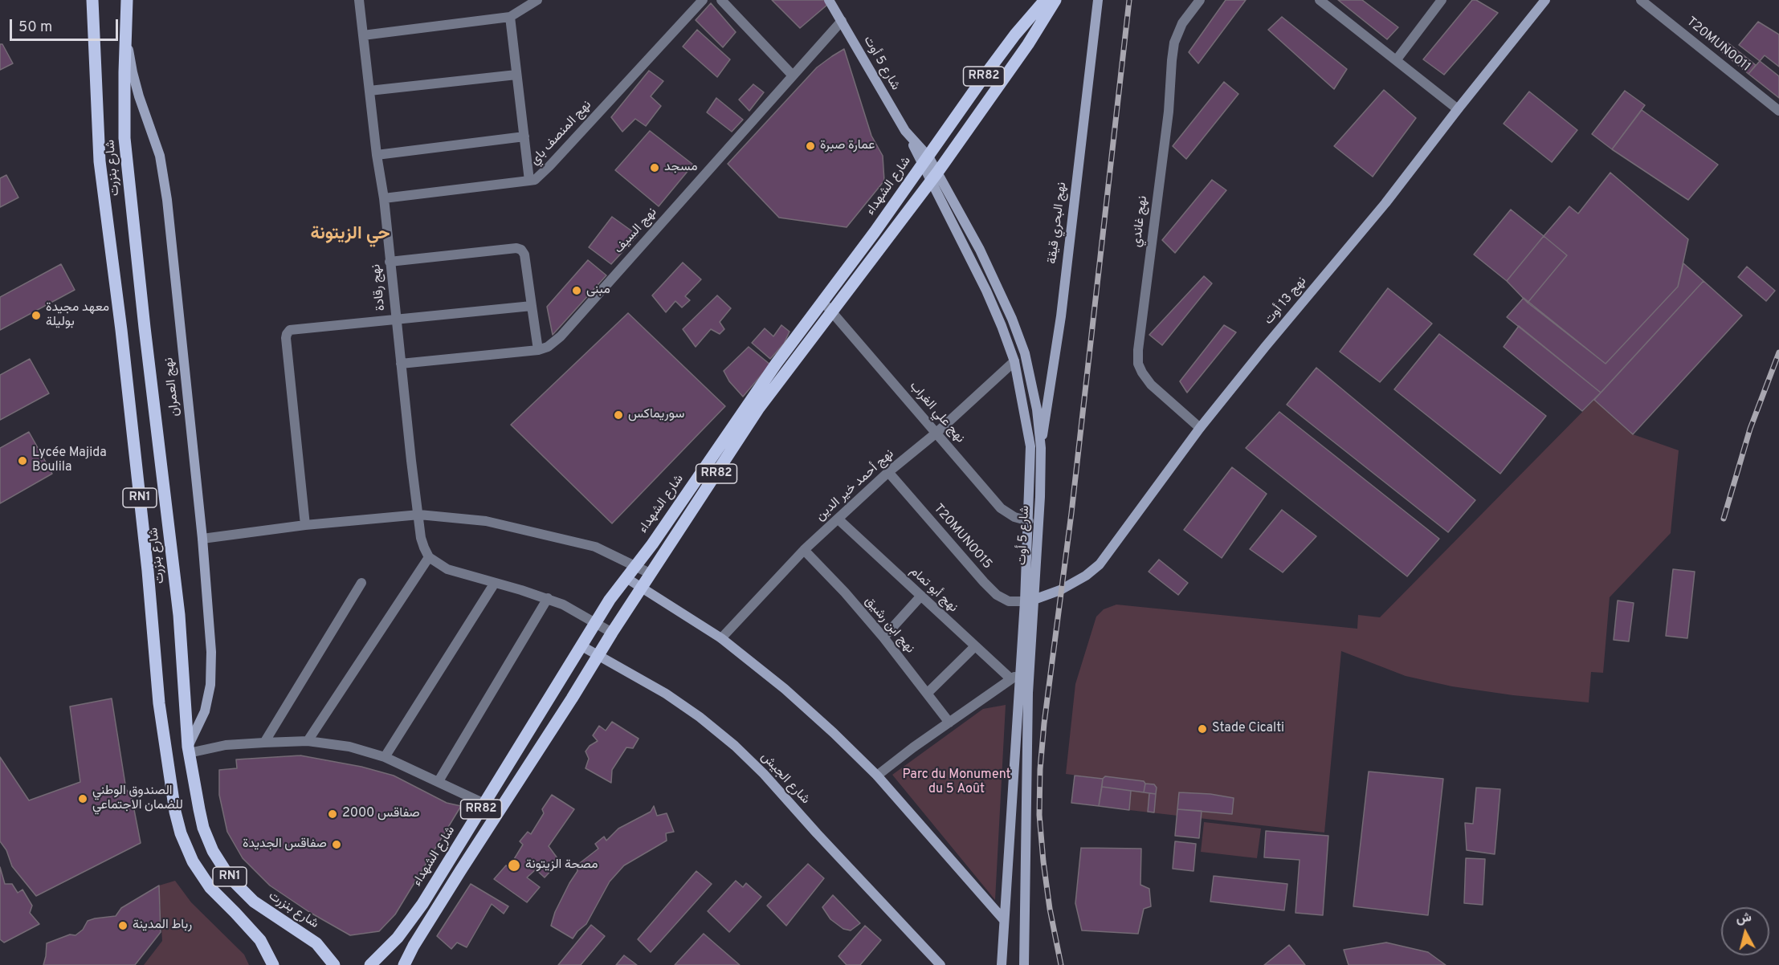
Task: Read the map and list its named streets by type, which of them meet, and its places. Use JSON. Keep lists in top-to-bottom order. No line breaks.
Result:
{"streets":{"main road":["شارع 5 أوت","RR82","شارع بنزرت","شارع الشهداء","نهج البحري قيقة","نهج 13 أوت","نهج العمران","RN1","شارع الجيش"],"street":["T20MUN0011","نهج المنصف باي","نهج غاندي","نهج السيف","نهج رقادة","نهج علي الغراب","نهج أحمد خير الدين","T20MUN0015","نهج أبو تمام","نهج ابن رشيق"]},"crossings":[["شارع 5 أوت","شارع الشهداء"],["شارع 5 أوت","نهج البحري قيقة"],["شارع 5 أوت","نهج السيف"],["شارع 5 أوت","نهج 13 أوت"],["شارع 5 أوت","نهج علي الغراب"],["شارع 5 أوت","نهج أحمد خير الدين"],["شارع 5 أوت","T20MUN0015"],["شارع بنزرت","نهج العمران"],["شارع الشهداء","نهج علي الغراب"],["شارع الشهداء","شارع الجيش"],["نهج غاندي","نهج 13 أوت"],["نهج السيف","نهج رقادة"],["نهج 13 أوت","T20MUN0015"],["نهج علي الغراب","نهج أحمد خير الدين"],["نهج أحمد خير الدين","T20MUN0015"],["نهج أحمد خير الدين","نهج أبو تمام"],["نهج أحمد خير الدين","نهج ابن رشيق"]],"districts":["حي الزيتونة"],"parks":["Parc du Monument du 5 Août"],"places":["عمارة صبرة","مسجد","مبنى","معهد مجيدة بوليلة","سوريماكس","Lycée Majida Boulila","Stade Cicalti","الصندوق الوطني للضمان الاجتماعي","صفاقس 2000","صفاقس الجديدة","مصحة الزيتونة","رباط المدينة"],"scale_bar":"50 m","north":"top"}
